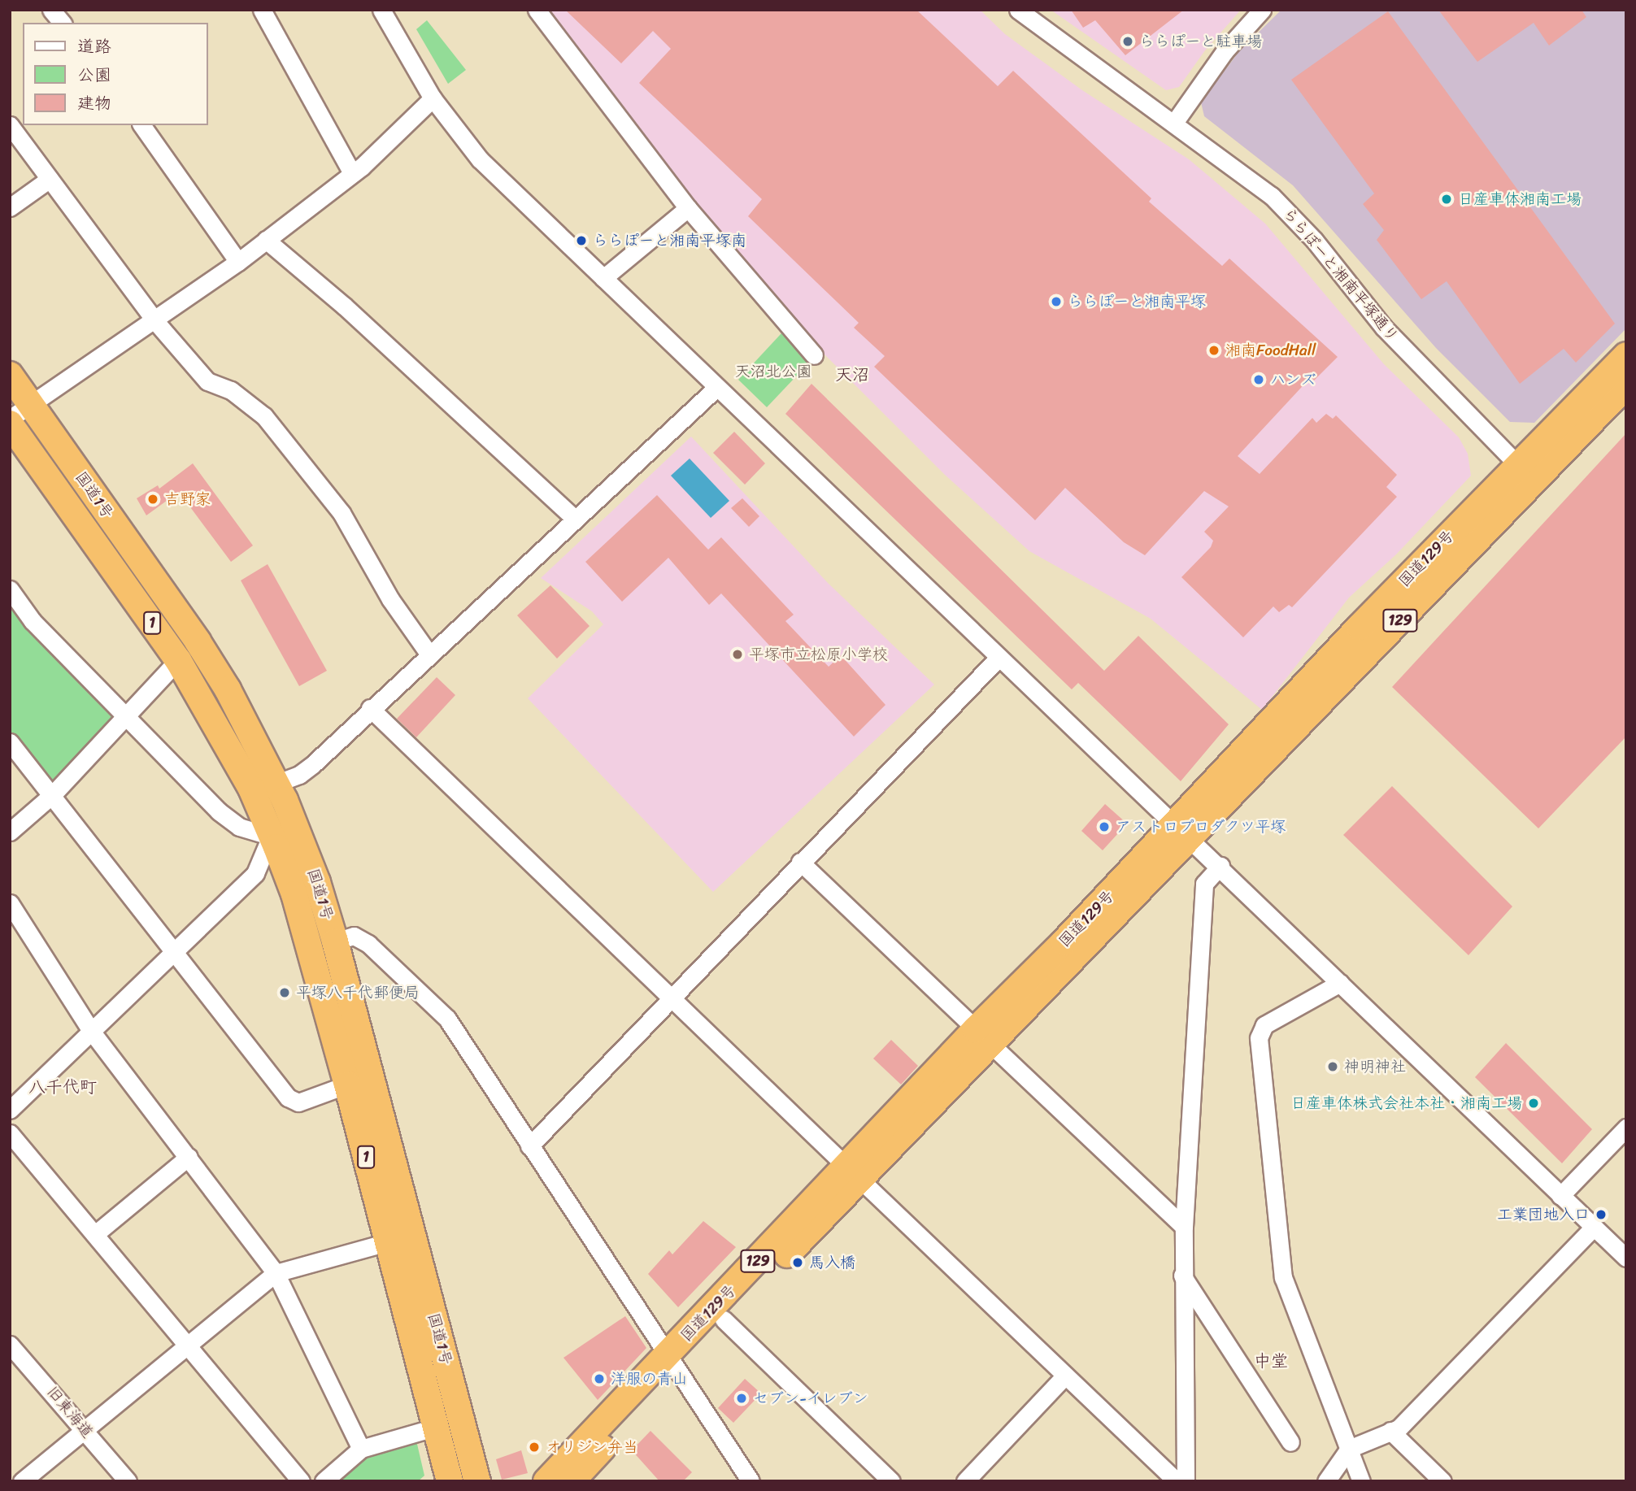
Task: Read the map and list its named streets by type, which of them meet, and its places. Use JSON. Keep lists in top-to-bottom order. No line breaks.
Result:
{"streets":{"highway":["国道1号","国道129号","129","1"],"street":["ららぽーと湘南平塚通り","旧東海道"]},"crossings":[["ららぽーと湘南平塚通り","国道129号"]],"districts":["天沼","八千代町","中堂"],"parks":["天沼北公園"],"places":["ららぽーと駐車場","日産車体湘南工場","ららぽーと湘南平塚南","ららぽーと湘南平塚","湘南FoodHall","ハンズ","吉野家","平塚市立松原小学校","アストロプロダクツ平塚","平塚八千代郵便局","神明神社","日産車体株式会社本社・湘南工場","工業団地入口","馬入橋","洋服の青山","セブン-イレブン","オリジン弁当"],"legend":["道路","公園","建物"]}
